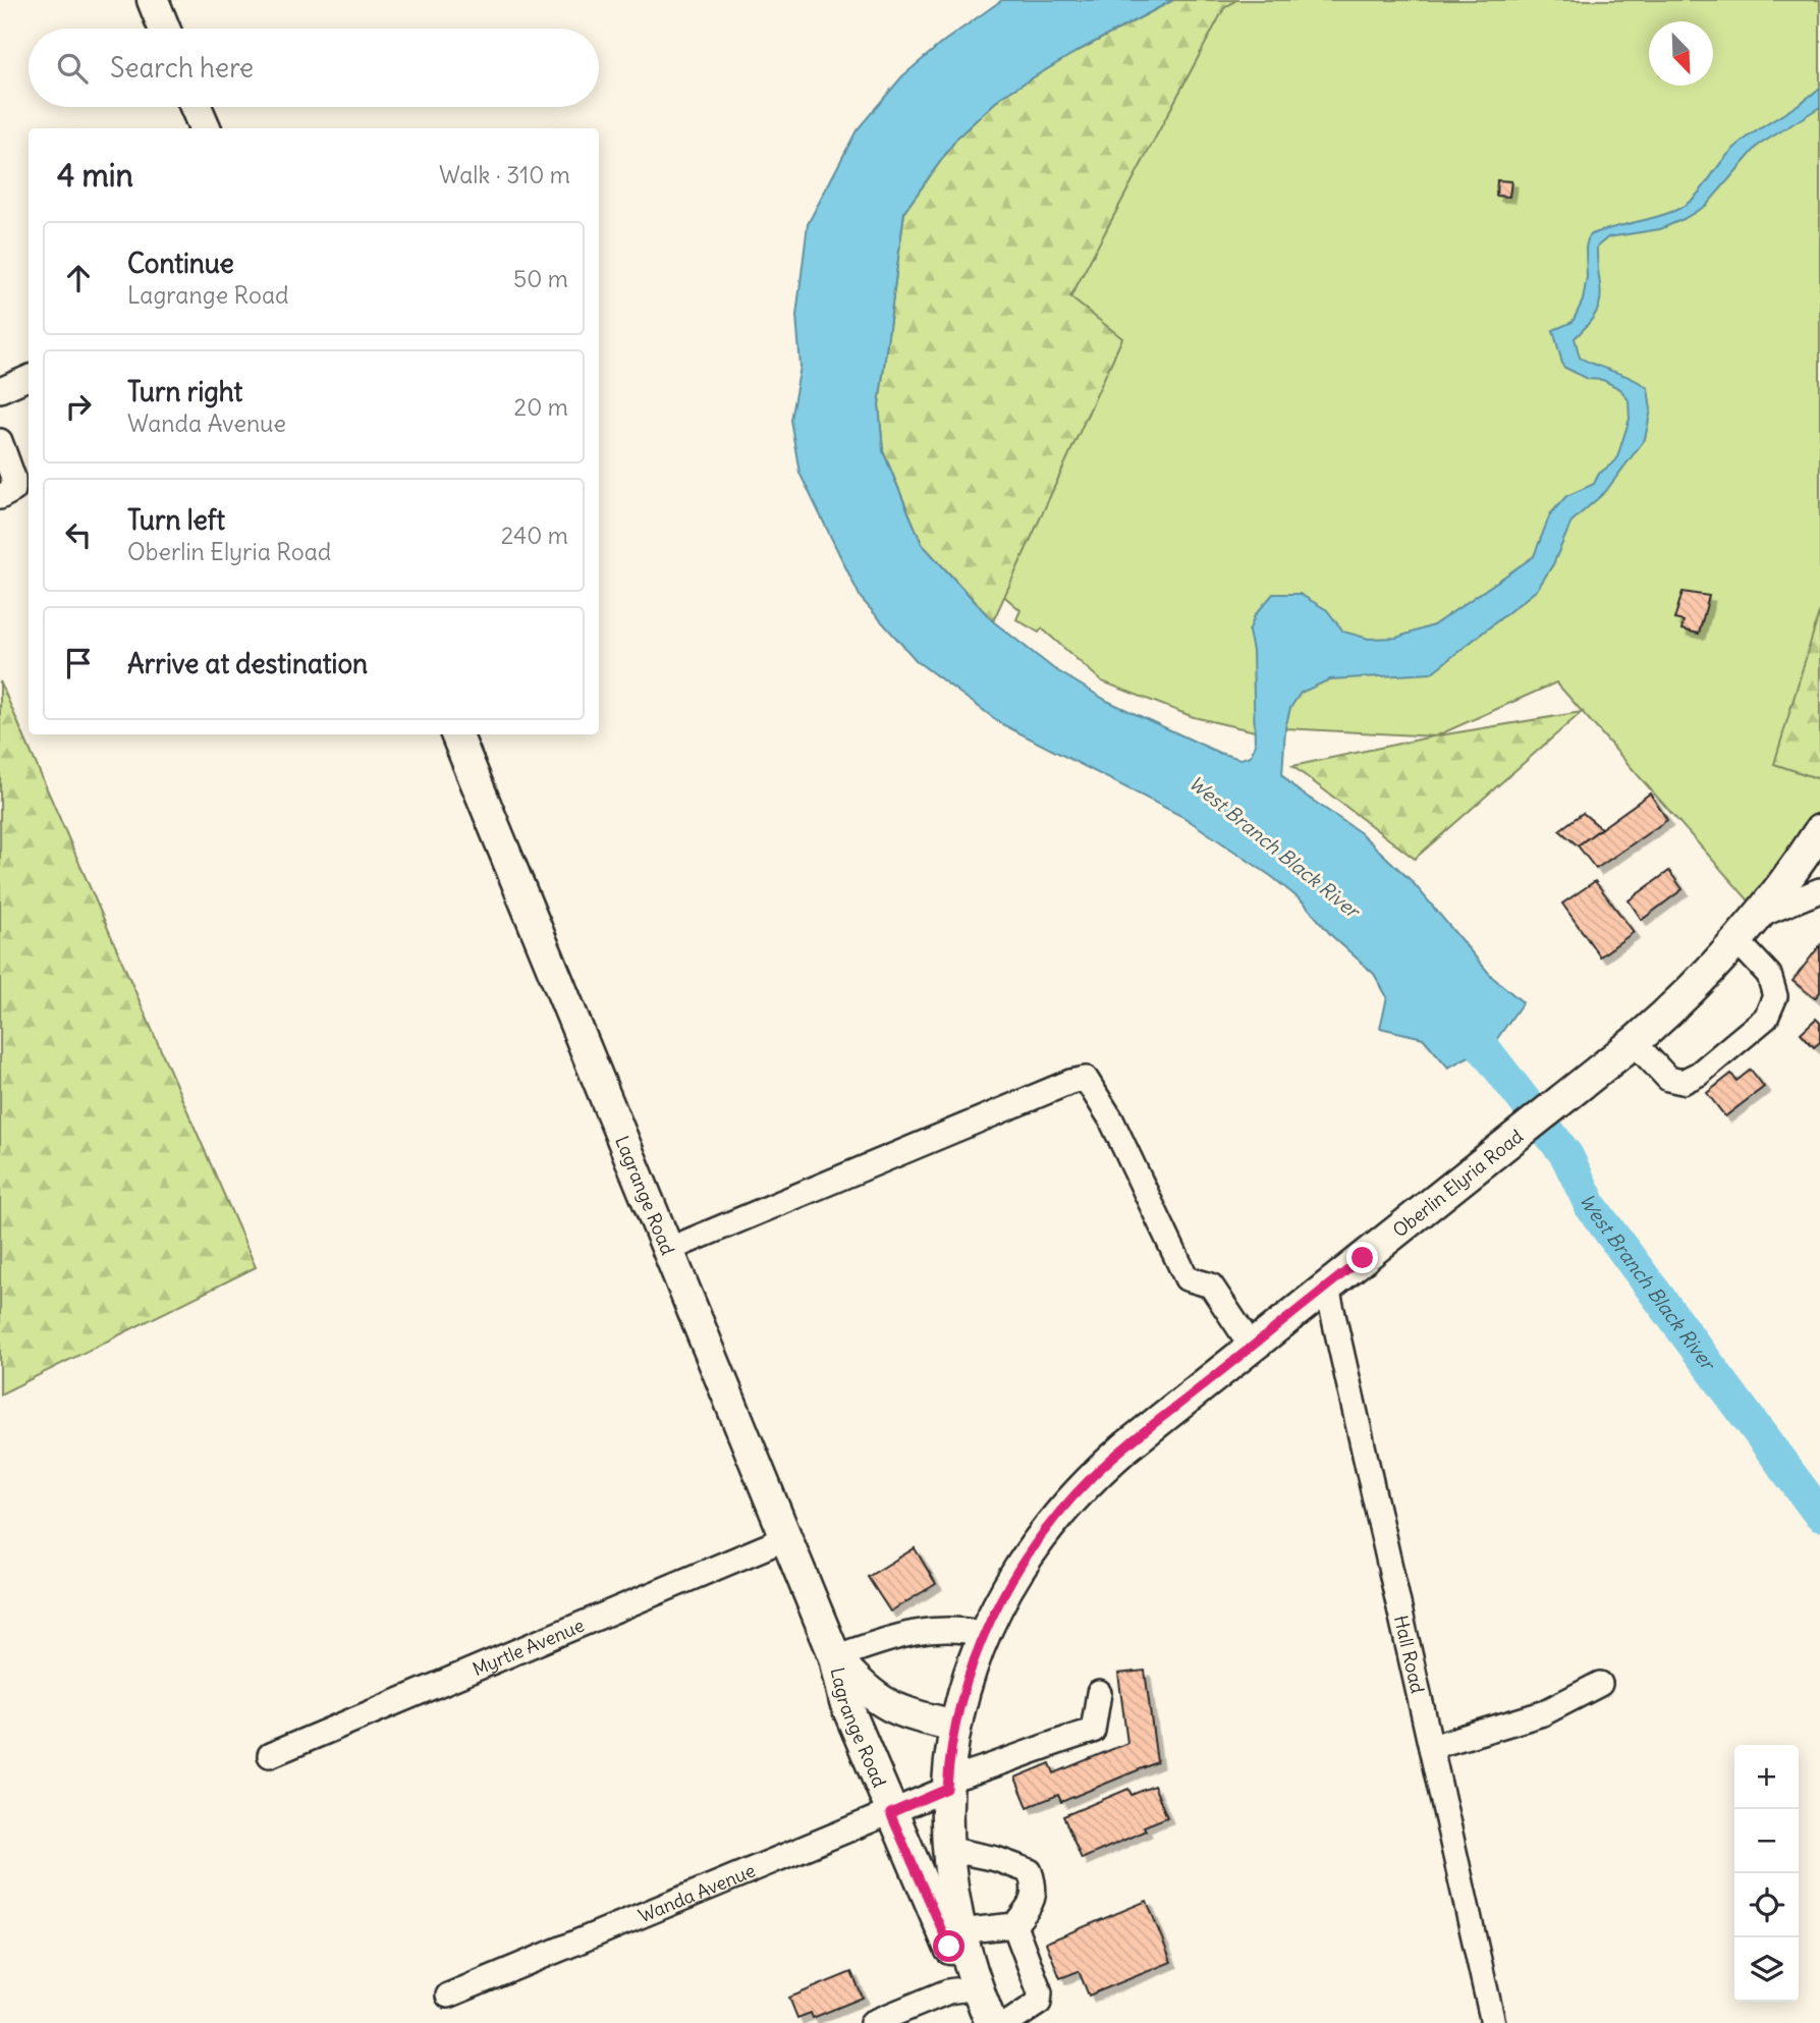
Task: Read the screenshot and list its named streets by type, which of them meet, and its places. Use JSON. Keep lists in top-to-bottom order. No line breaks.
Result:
{"streets":{"main road":["Oberlin Elyria Road","Lagrange Road"],"street":["Myrtle Avenue","Hall Road","Wanda Avenue"]},"crossings":[["Oberlin Elyria Road","Lagrange Road"],["Oberlin Elyria Road","Hall Road"],["Oberlin Elyria Road","Wanda Avenue"],["Lagrange Road","Myrtle Avenue"],["Lagrange Road","Wanda Avenue"]],"water":["West Branch Black River"],"north":"bottom right","page":{"search":"Search here","heading":["4 min","Walk · 310 m"],"list":[["Continue","Lagrange Road","50 m"],["Turn right","Wanda Avenue","20 m"],["Turn left","Oberlin Elyria Road","240 m"],"Arrive at destination"],"map_buttons":["+","−"]}}
